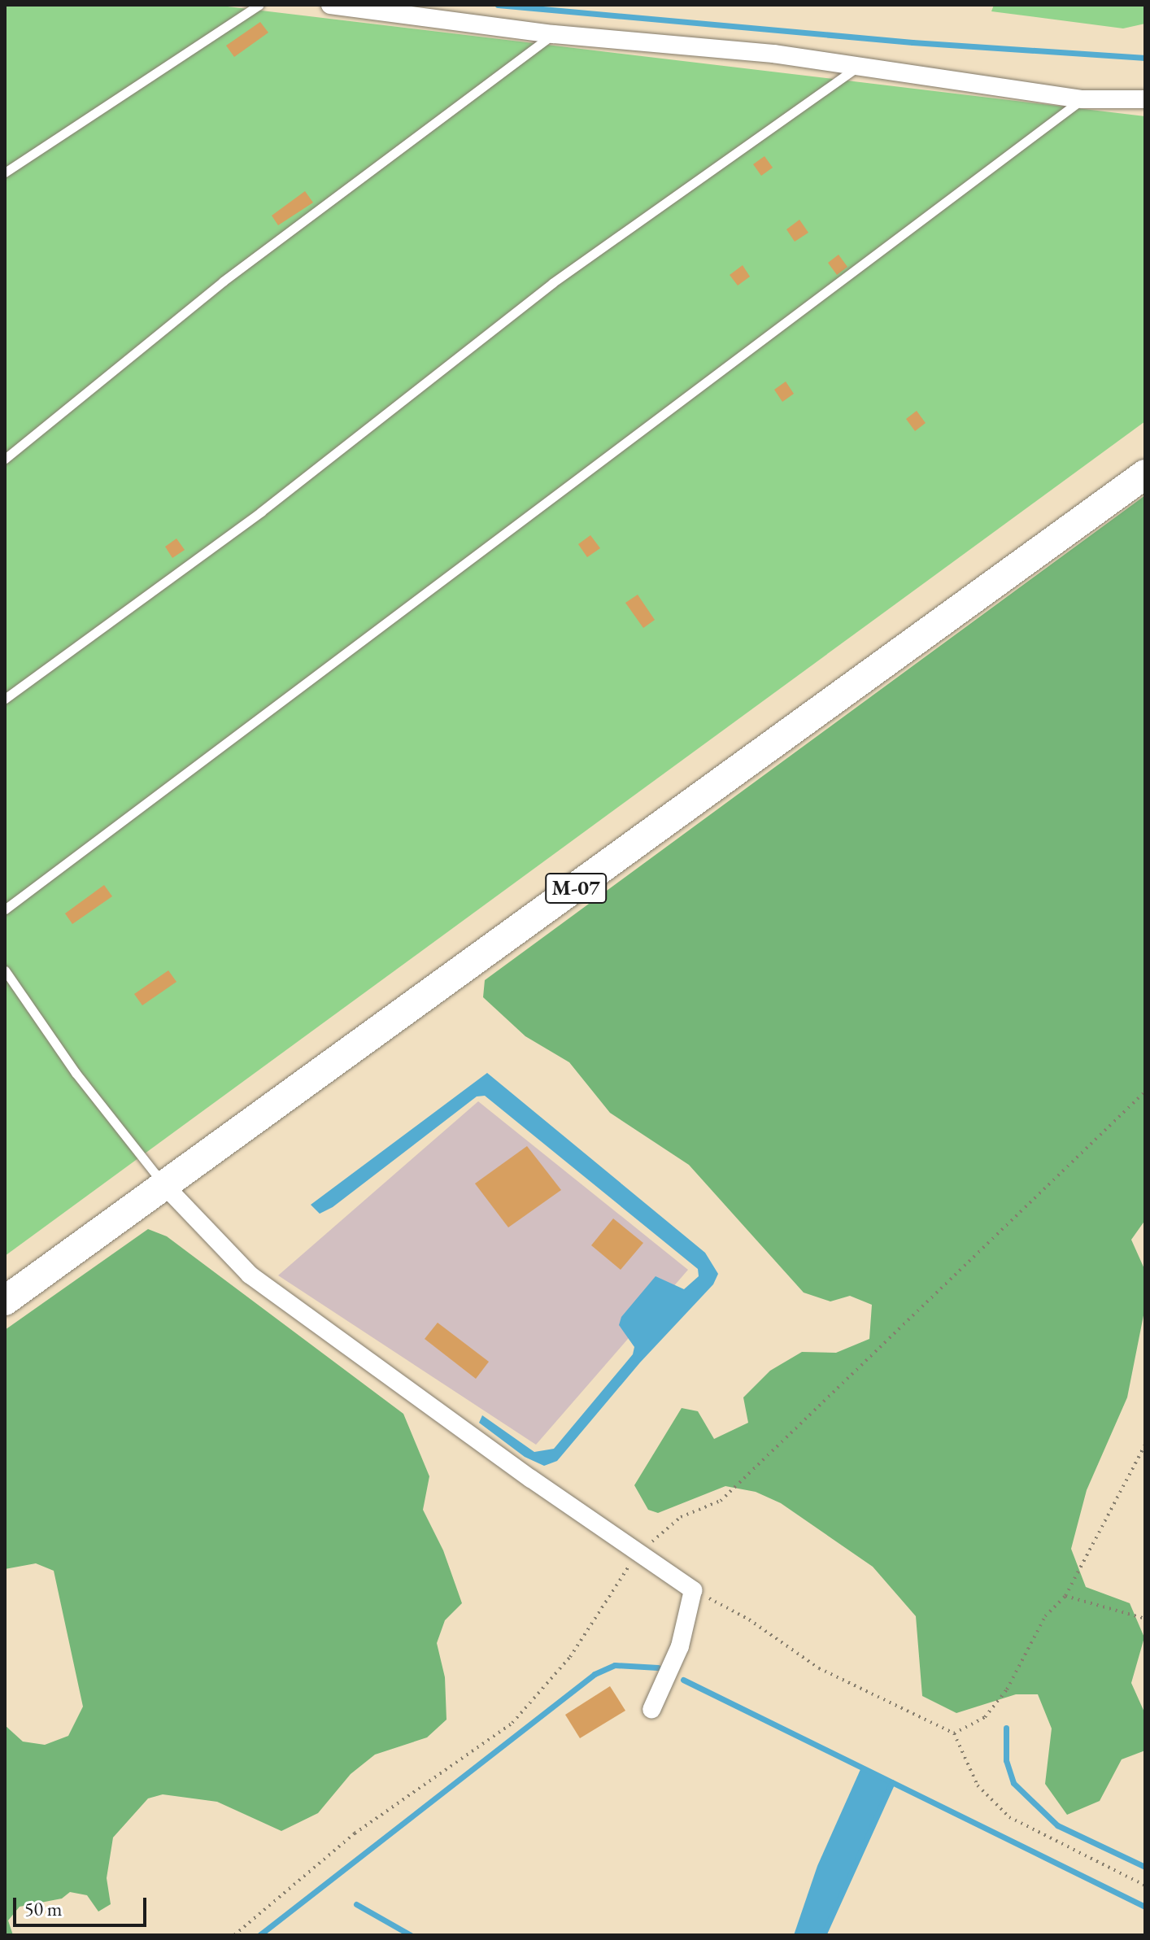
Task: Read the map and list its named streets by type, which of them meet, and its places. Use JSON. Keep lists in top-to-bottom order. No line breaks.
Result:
{"streets":{"highway":["М-07"]},"scale_bar":"50 m"}
